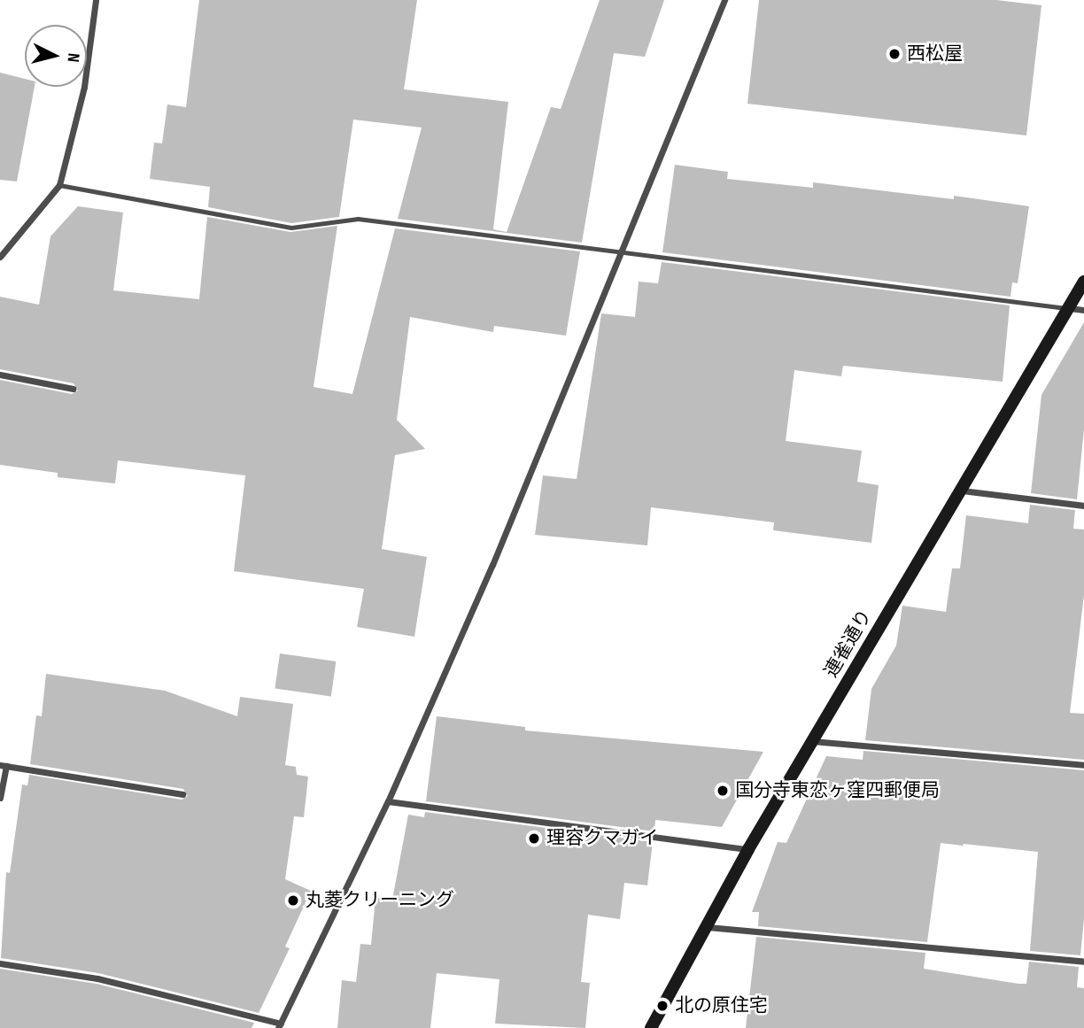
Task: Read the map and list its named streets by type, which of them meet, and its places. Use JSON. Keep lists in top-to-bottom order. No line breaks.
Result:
{"streets":{"main road":["連雀通り"]},"places":["西松屋","国分寺東恋ヶ窪四郵便局","理容クマガイ","丸菱クリーニング","北の原住宅"],"north":"right"}
